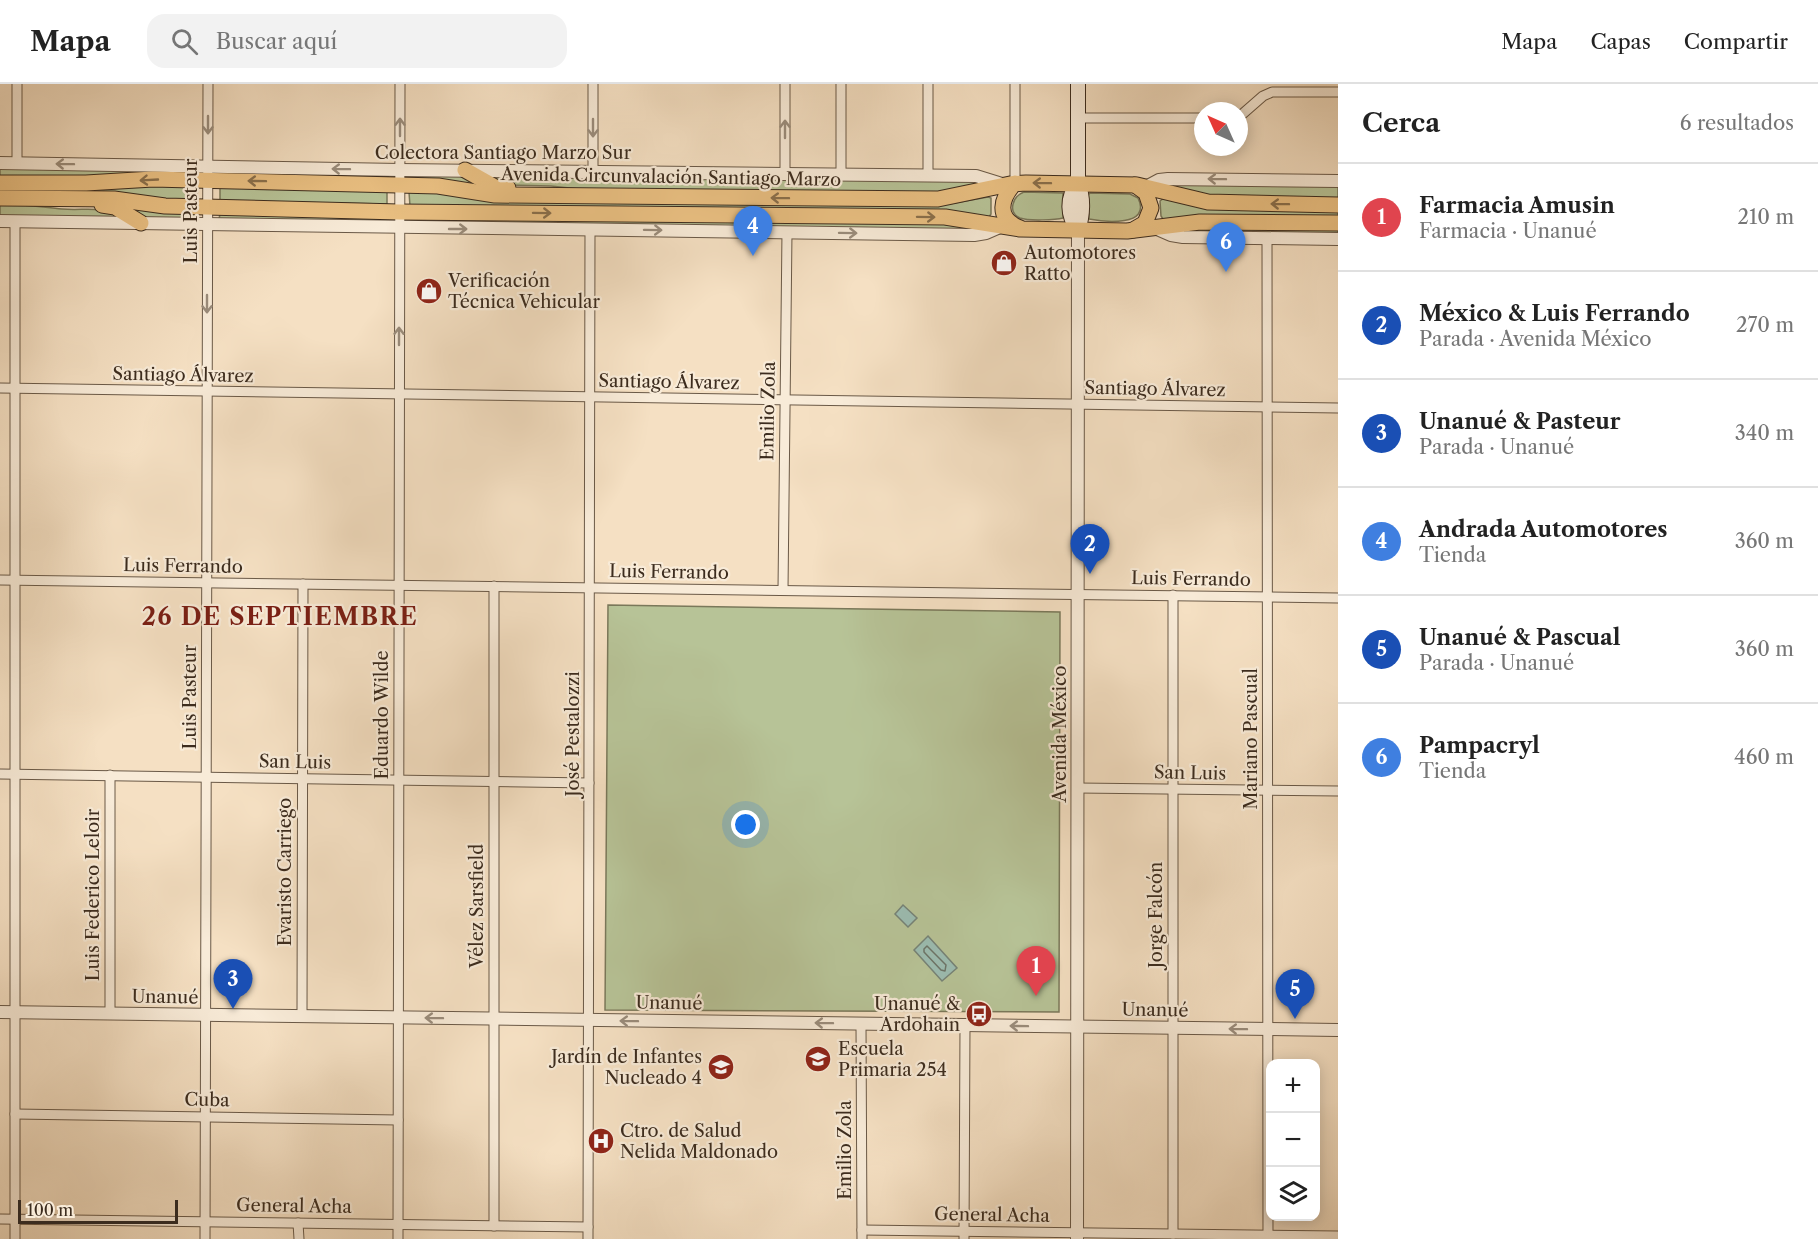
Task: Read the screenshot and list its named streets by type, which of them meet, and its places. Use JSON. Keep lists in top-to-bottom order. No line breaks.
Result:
{"streets":{"main road":["Avenida Circunvalación Santiago Marzo","Avenida México"],"street":["Colectora Santiago Marzo Sur","Luis Pasteur","Santiago Álvarez","Emilio Zola","Luis Ferrando","Eduardo Wilde","José Pestalozzi","Mariano Pascual","San Luis","Evaristo Carriego","Luis Federico Leloir","Vélez Sarsfield","Jorge Falcón","Unanué","Cuba","General Acha"]},"crossings":[["Colectora Santiago Marzo Sur","Avenida Circunvalación Santiago Marzo"],["Colectora Santiago Marzo Sur","Eduardo Wilde"],["Avenida Circunvalación Santiago Marzo","Luis Pasteur"],["Avenida Circunvalación Santiago Marzo","Eduardo Wilde"],["Avenida Circunvalación Santiago Marzo","Avenida México"],["Luis Pasteur","Santiago Álvarez"],["Luis Pasteur","Luis Ferrando"],["Luis Pasteur","San Luis"],["Luis Pasteur","Unanué"],["Luis Pasteur","Cuba"],["Luis Pasteur","General Acha"],["Santiago Álvarez","Emilio Zola"],["Santiago Álvarez","Eduardo Wilde"],["Santiago Álvarez","José Pestalozzi"],["Santiago Álvarez","Avenida México"],["Santiago Álvarez","Mariano Pascual"],["Emilio Zola","Luis Ferrando"],["Emilio Zola","Unanué"],["Emilio Zola","General Acha"],["Luis Ferrando","Eduardo Wilde"],["Luis Ferrando","José Pestalozzi"],["Luis Ferrando","Avenida México"],["Luis Ferrando","Mariano Pascual"],["Luis Ferrando","Evaristo Carriego"],["Luis Ferrando","Vélez Sarsfield"],["Luis Ferrando","Jorge Falcón"],["Eduardo Wilde","San Luis"],["Eduardo Wilde","Unanué"],["Eduardo Wilde","Cuba"],["Eduardo Wilde","General Acha"],["José Pestalozzi","San Luis"],["José Pestalozzi","Unanué"],["José Pestalozzi","General Acha"],["Avenida México","San Luis"],["Avenida México","Unanué"],["Avenida México","General Acha"],["Mariano Pascual","San Luis"],["Mariano Pascual","Unanué"],["Mariano Pascual","General Acha"],["San Luis","Evaristo Carriego"],["San Luis","Luis Federico Leloir"],["San Luis","Vélez Sarsfield"],["San Luis","Jorge Falcón"],["Evaristo Carriego","Unanué"],["Luis Federico Leloir","Unanué"],["Vélez Sarsfield","Unanué"],["Vélez Sarsfield","General Acha"],["Jorge Falcón","Unanué"],["Jorge Falcón","General Acha"]],"one_way":["Unanué"],"districts":["26 DE SEPTIEMBRE"],"places":{"shop":["Automotores Ratto","Verificación Técnica Vehicular"],"bus stop":["Unanué & Ardohain"],"school or university":["Escuela Primaria 254","Jardín de Infantes Nucleado 4"],"hospital":["Ctro. de Salud Nelida Maldonado"]},"scale_bar":"100 m","north":"top left","page":{"header":"Mapa","search":"Buscar aquí","nav":["Mapa","Capas","Compartir"],"heading":["Cerca","6 resultados"],"list":[{"mark":"1","name":"Farmacia Amusin","note":"Farmacia · Unanué","value":"210 m"},{"mark":"2","name":"México & Luis Ferrando","note":"Parada · Avenida México","value":"270 m"},{"mark":"3","name":"Unanué & Pasteur","note":"Parada · Unanué","value":"340 m"},{"mark":"4","name":"Andrada Automotores","note":"Tienda","value":"360 m"},{"mark":"5","name":"Unanué & Pascual","note":"Parada · Unanué","value":"360 m"},{"mark":"6","name":"Pampacryl","note":"Tienda","value":"460 m"}],"pins":["4","6","2","1","3","5"],"map_buttons":["+","−"],"scale":"100 m"}}
